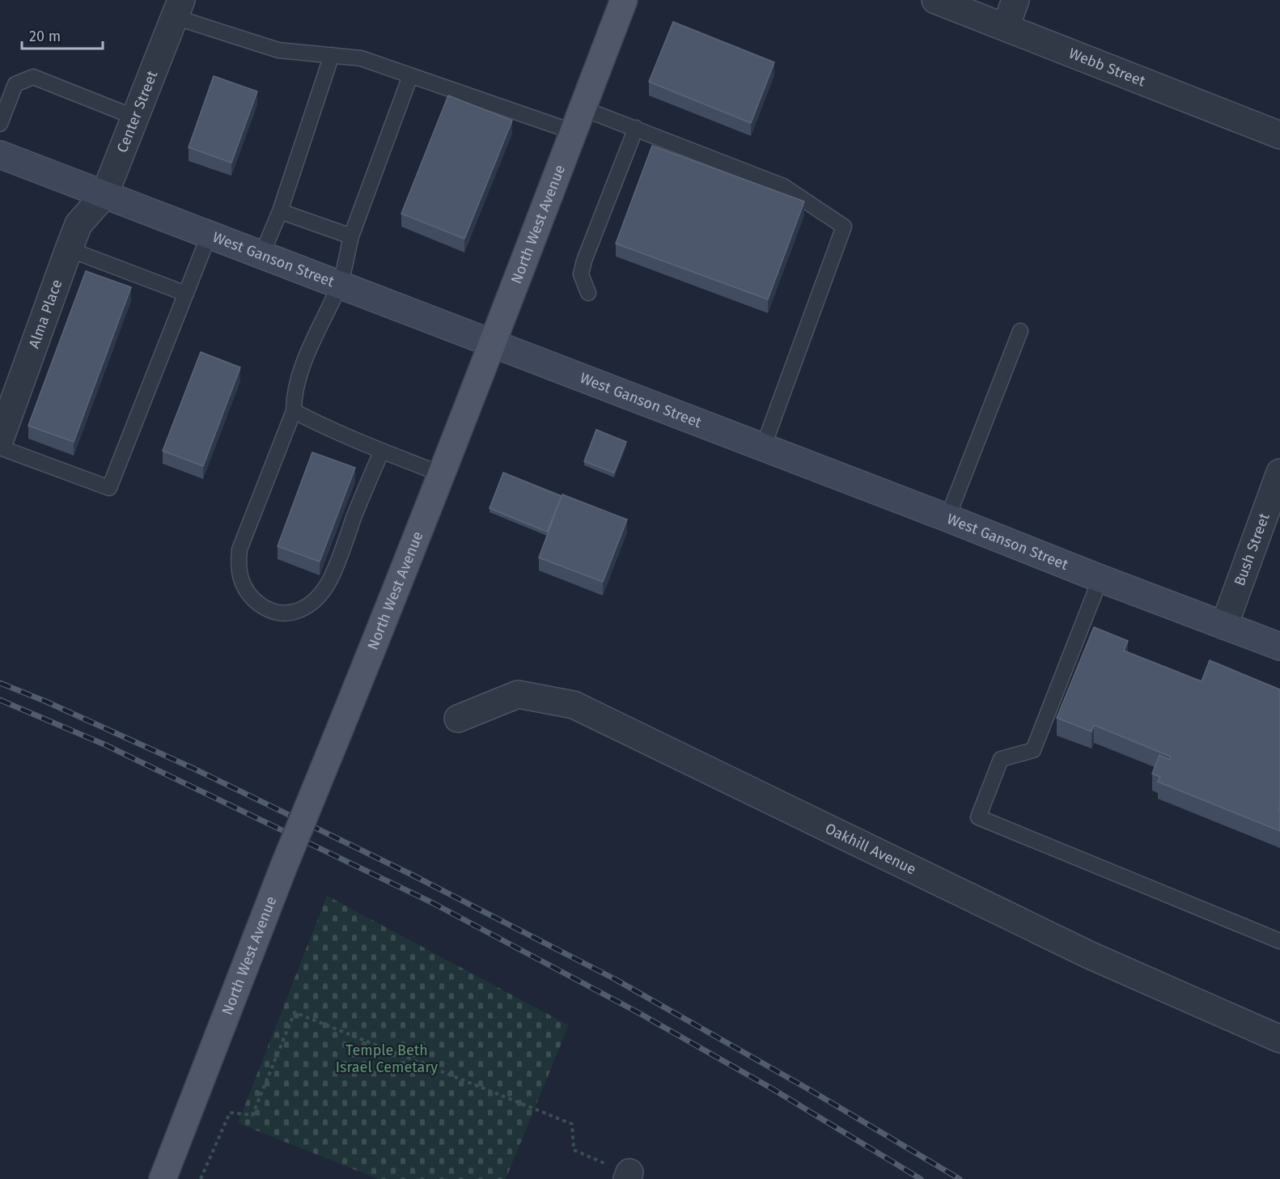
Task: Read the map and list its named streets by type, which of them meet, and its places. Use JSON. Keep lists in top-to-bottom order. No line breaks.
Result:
{"streets":{"main road":["North West Avenue"],"street":["Webb Street","Center Street","West Ganson Street","Alma Place","Bush Street","Oakhill Avenue"]},"crossings":[["Center Street","West Ganson Street"],["Center Street","Alma Place"],["North West Avenue","West Ganson Street"],["West Ganson Street","Alma Place"],["West Ganson Street","Bush Street"]],"parks":["Temple Beth Israel Cemetary"],"scale_bar":"20 m"}
